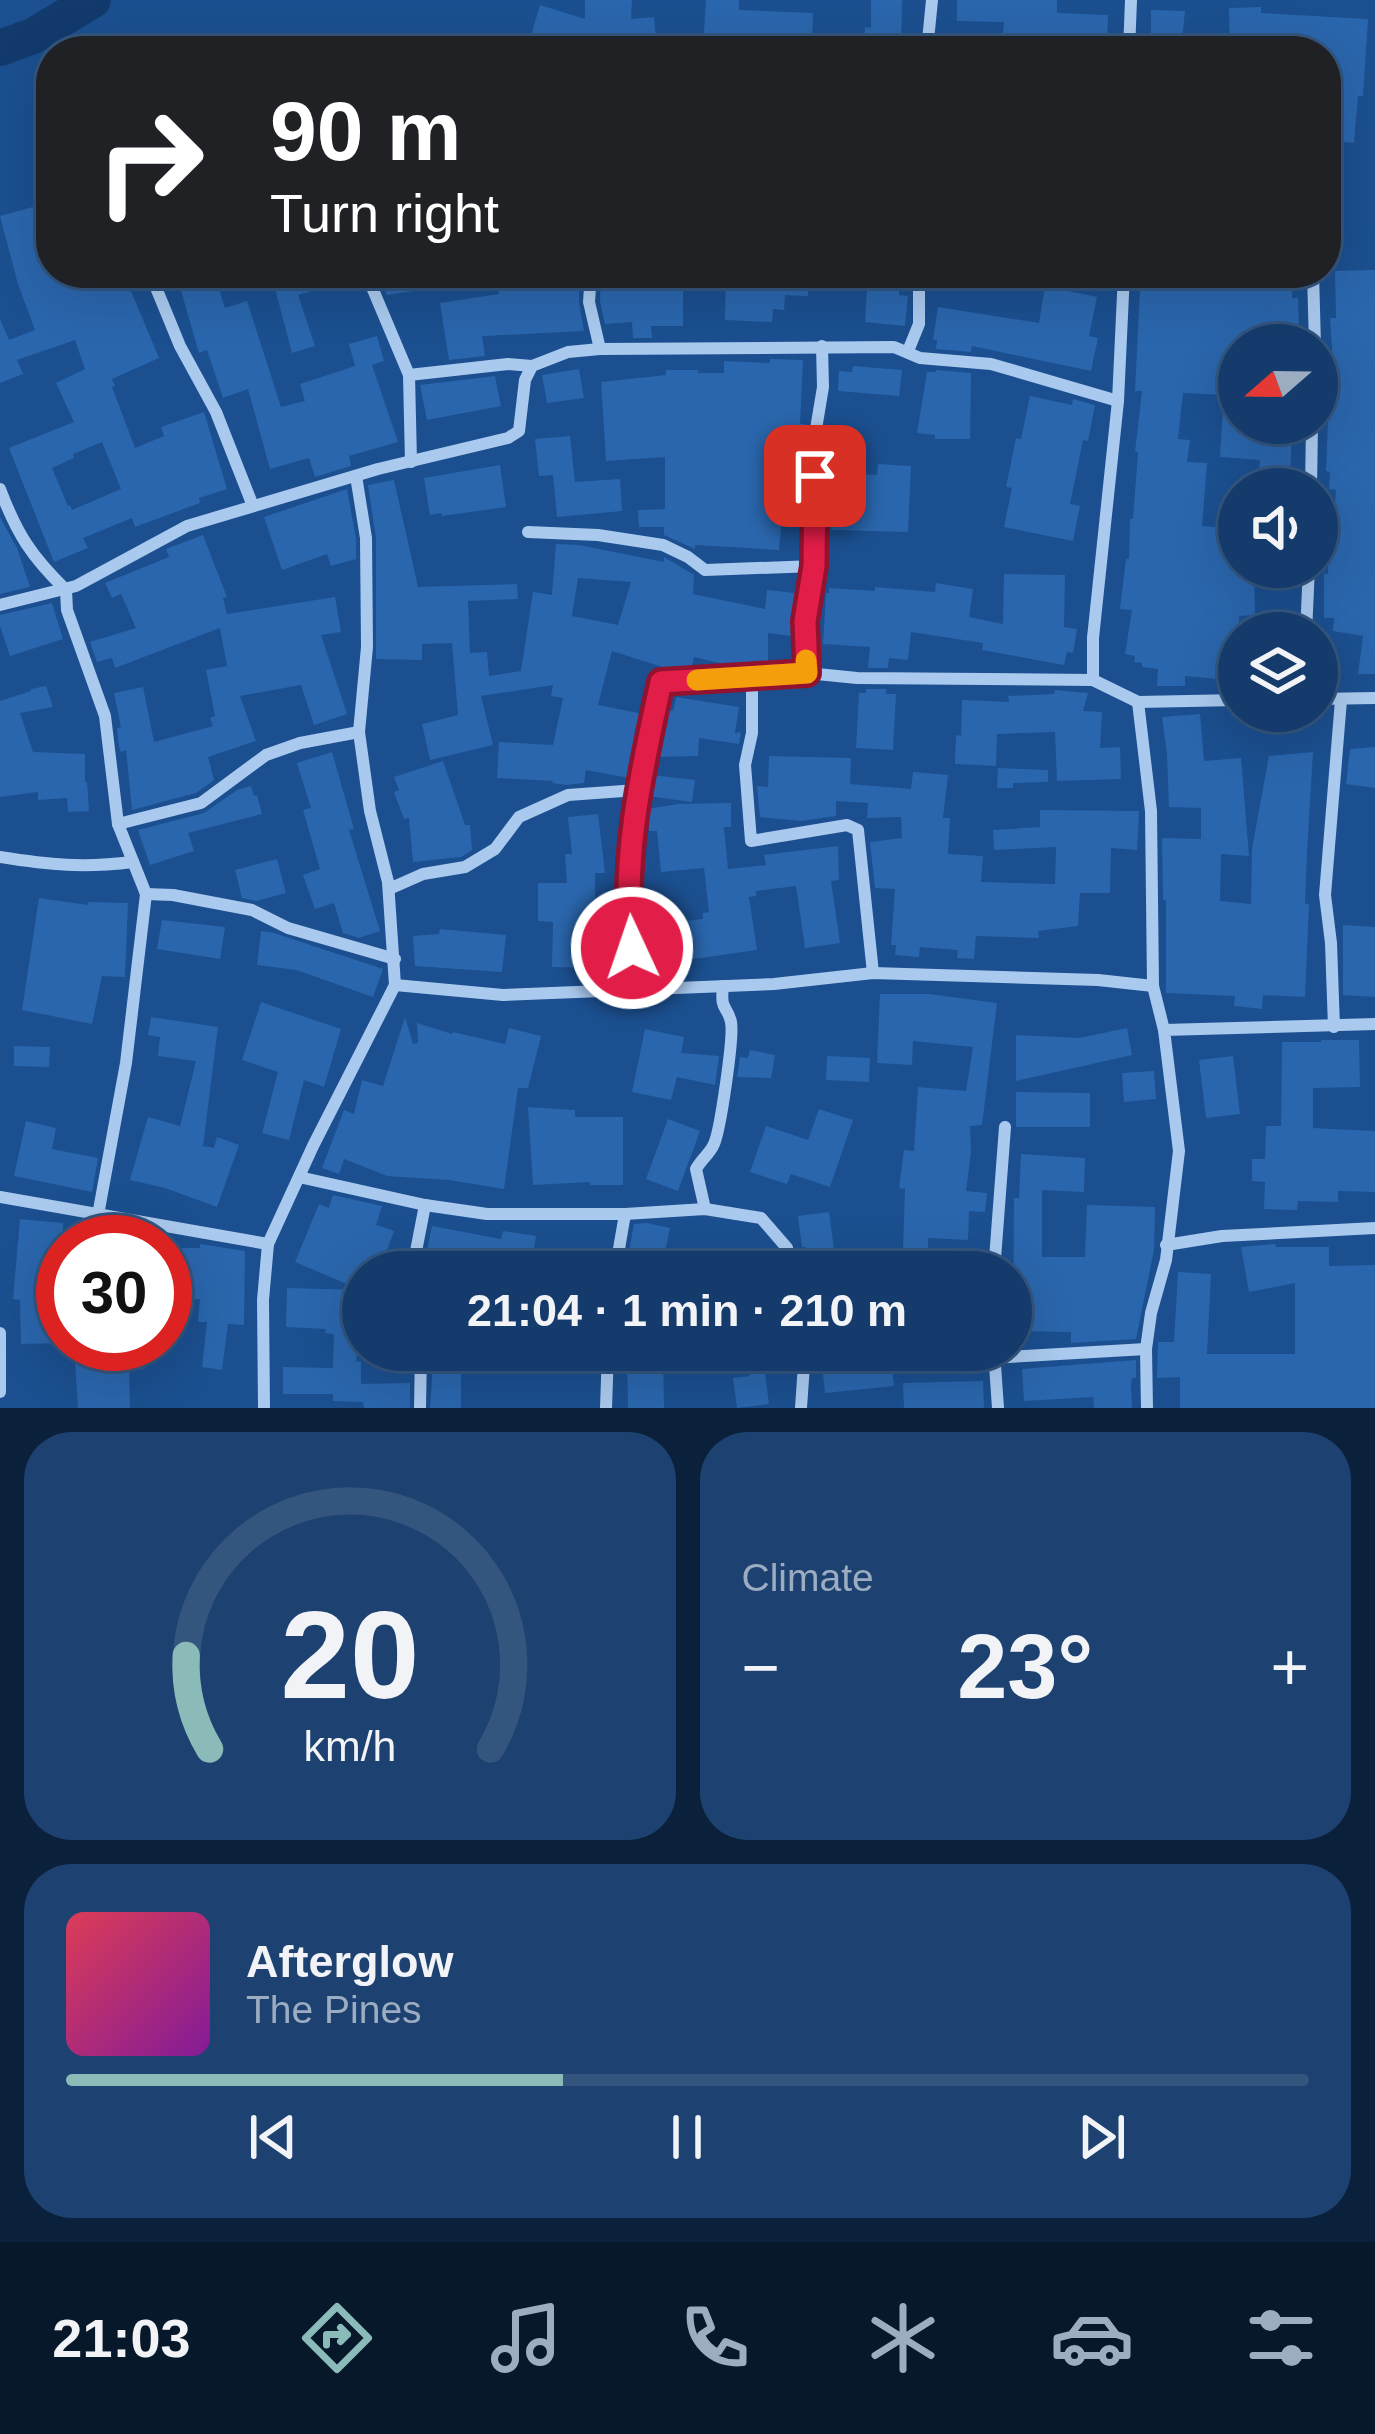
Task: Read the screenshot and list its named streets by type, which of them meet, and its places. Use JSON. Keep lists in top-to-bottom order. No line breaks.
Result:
{"north":"left","page":{"turn":["90 m","Turn right"],"limit":"30","trip":"21:04 · 1 min · 210 m","tile":"Climate","heat":["−","23°","+"],"song":["Afterglow","The Pines"],"tabs":"21:03","gauge":["20","km/h"]}}
